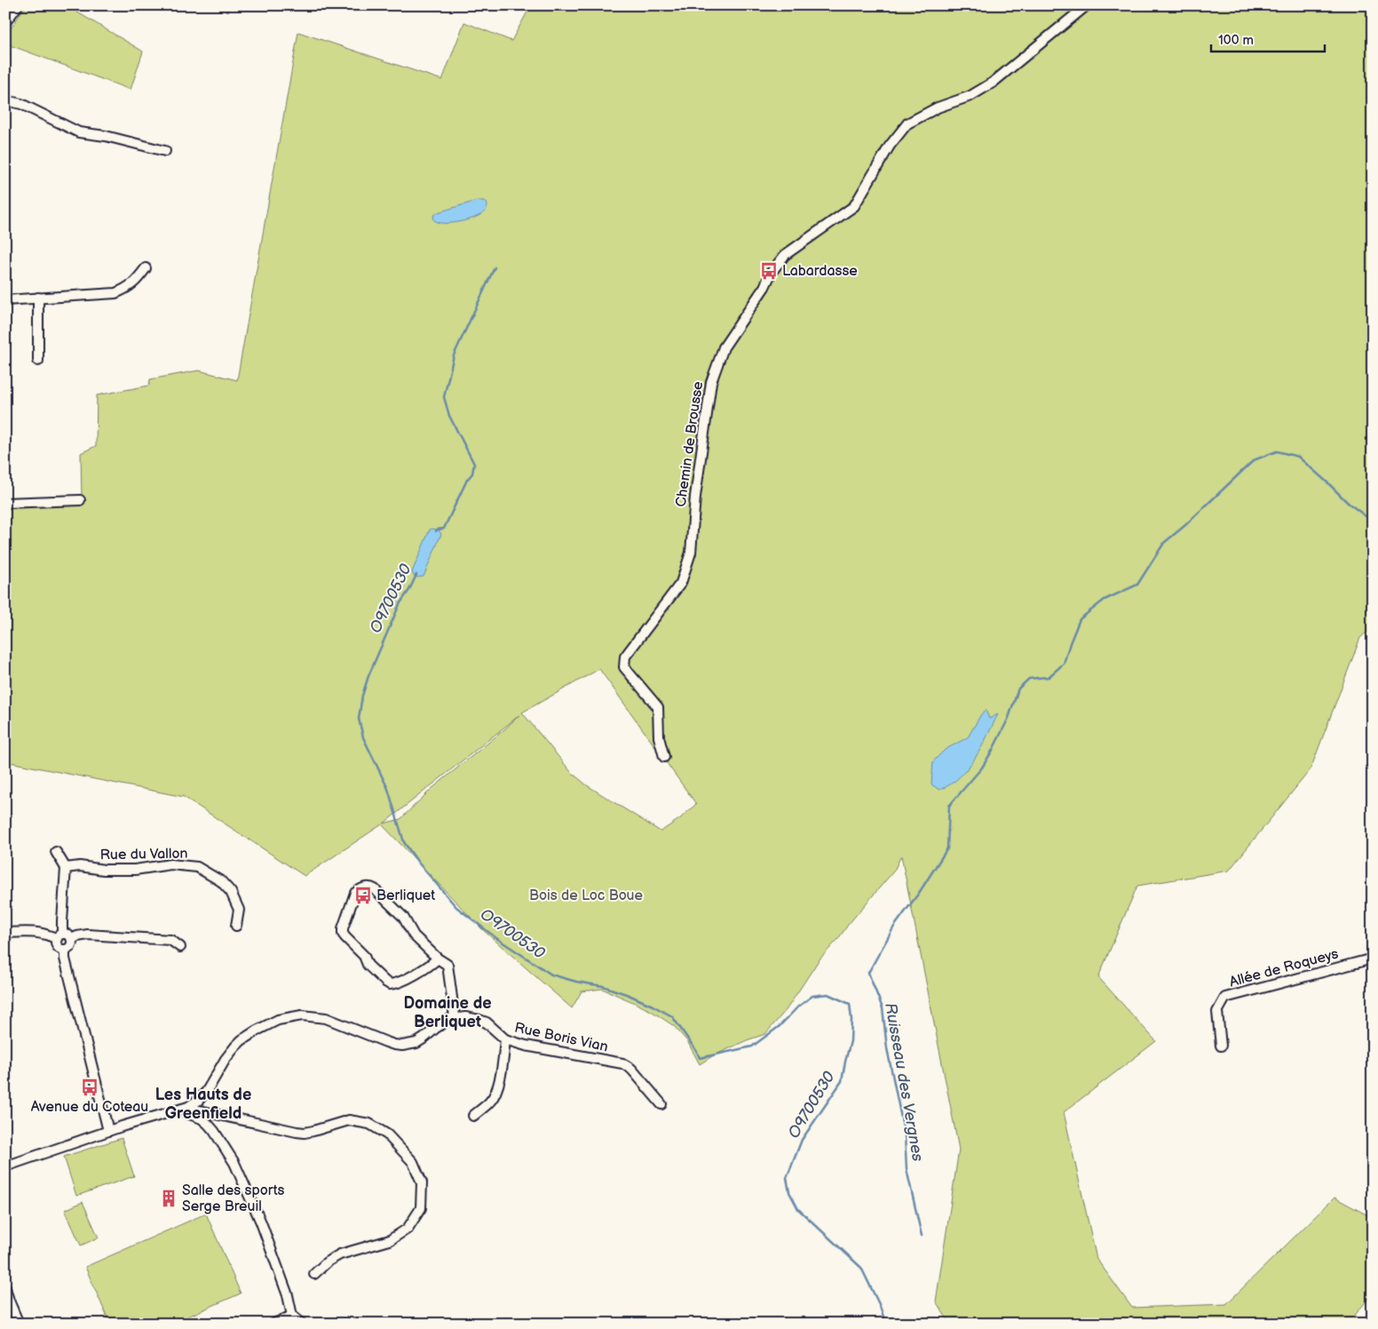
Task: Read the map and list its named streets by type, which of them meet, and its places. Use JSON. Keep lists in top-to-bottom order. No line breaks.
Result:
{"streets":{"street":["Chemin de Brousse","Rue du Vallon","Allée de Roqueys","Rue Boris Vian"]},"districts":["Domaine de Berliquet","Les Hauts de Greenfield"],"water":["O9700530","Ruisseau des Vergnes"],"parks":["Bois de Loc Boue"],"places":{"bus stop":["Labardasse","Berliquet","Avenue du Coteau"],"building":["Salle des sports Serge Breuil"]},"scale_bar":"100 m"}
